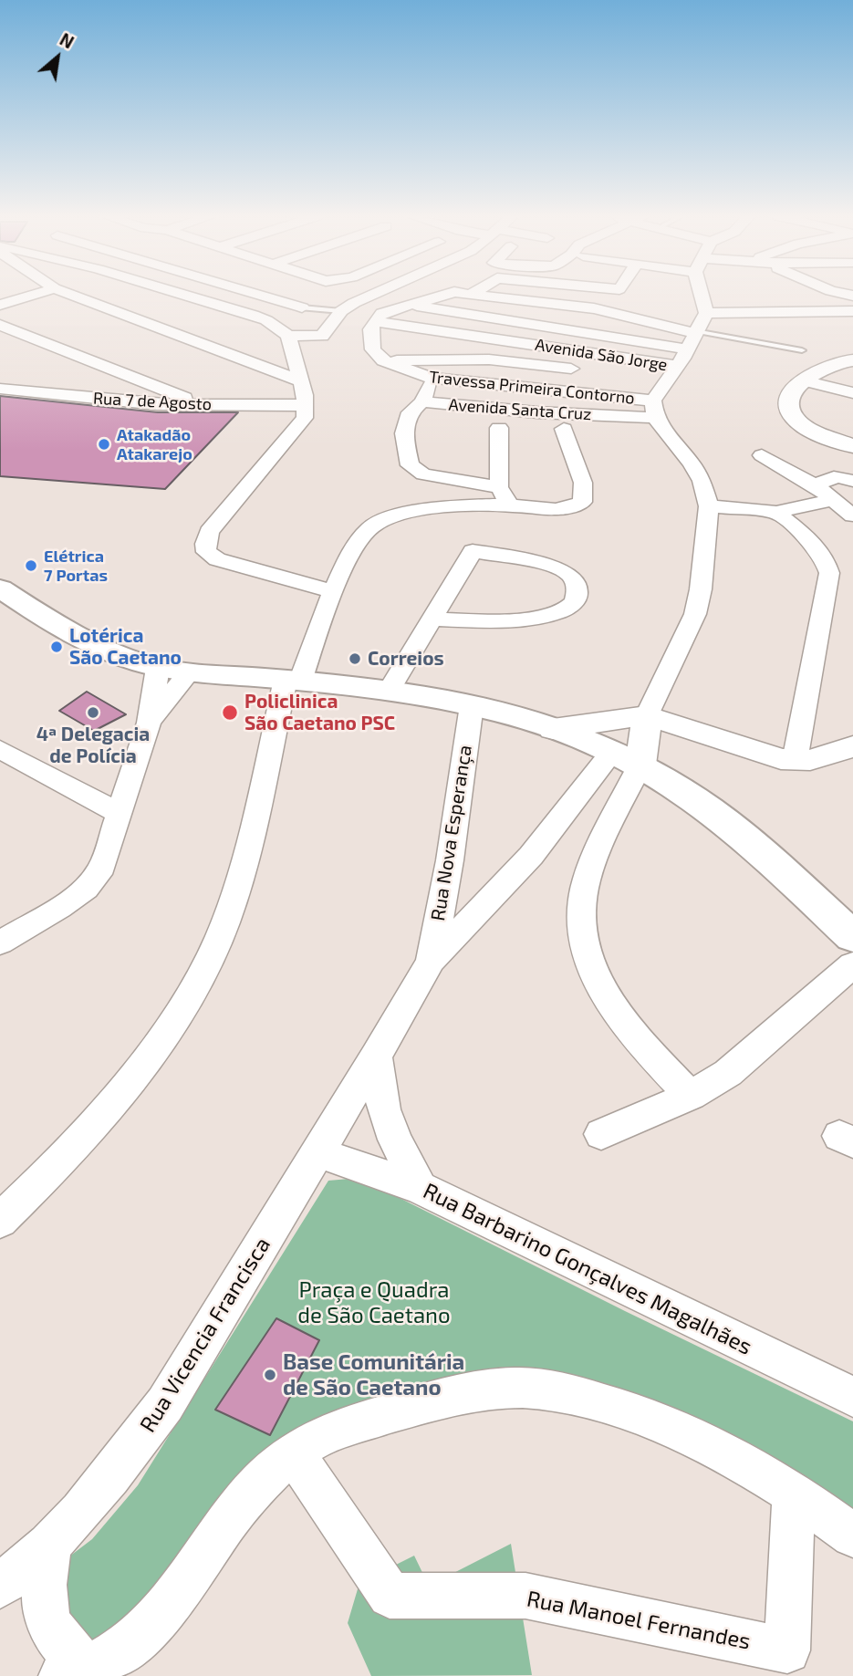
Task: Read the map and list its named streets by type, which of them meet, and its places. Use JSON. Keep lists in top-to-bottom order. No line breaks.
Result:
{"streets":{"street":["Avenida São Jorge","Travessa Primeira Contorno","Rua 7 de Agosto","Avenida Santa Cruz","Rua Nova Esperança","Rua Barbarino Gonçalves Magalhães","Rua Vicencia Francisca","Rua Manoel Fernandes"]},"crossings":[["Travessa Primeira Contorno","Avenida Santa Cruz"],["Rua Nova Esperança","Rua Vicencia Francisca"],["Rua Barbarino Gonçalves Magalhães","Rua Vicencia Francisca"]],"parks":["Praça e Quadra de São Caetano"],"places":["Atakadão Atakarejo","Elétrica 7 Portas","Lotérica São Caetano","Correios","4ª Delegacia de Polícia","Policlinica São Caetano PSC","Base Comunitária de São Caetano"],"north":"top right"}
